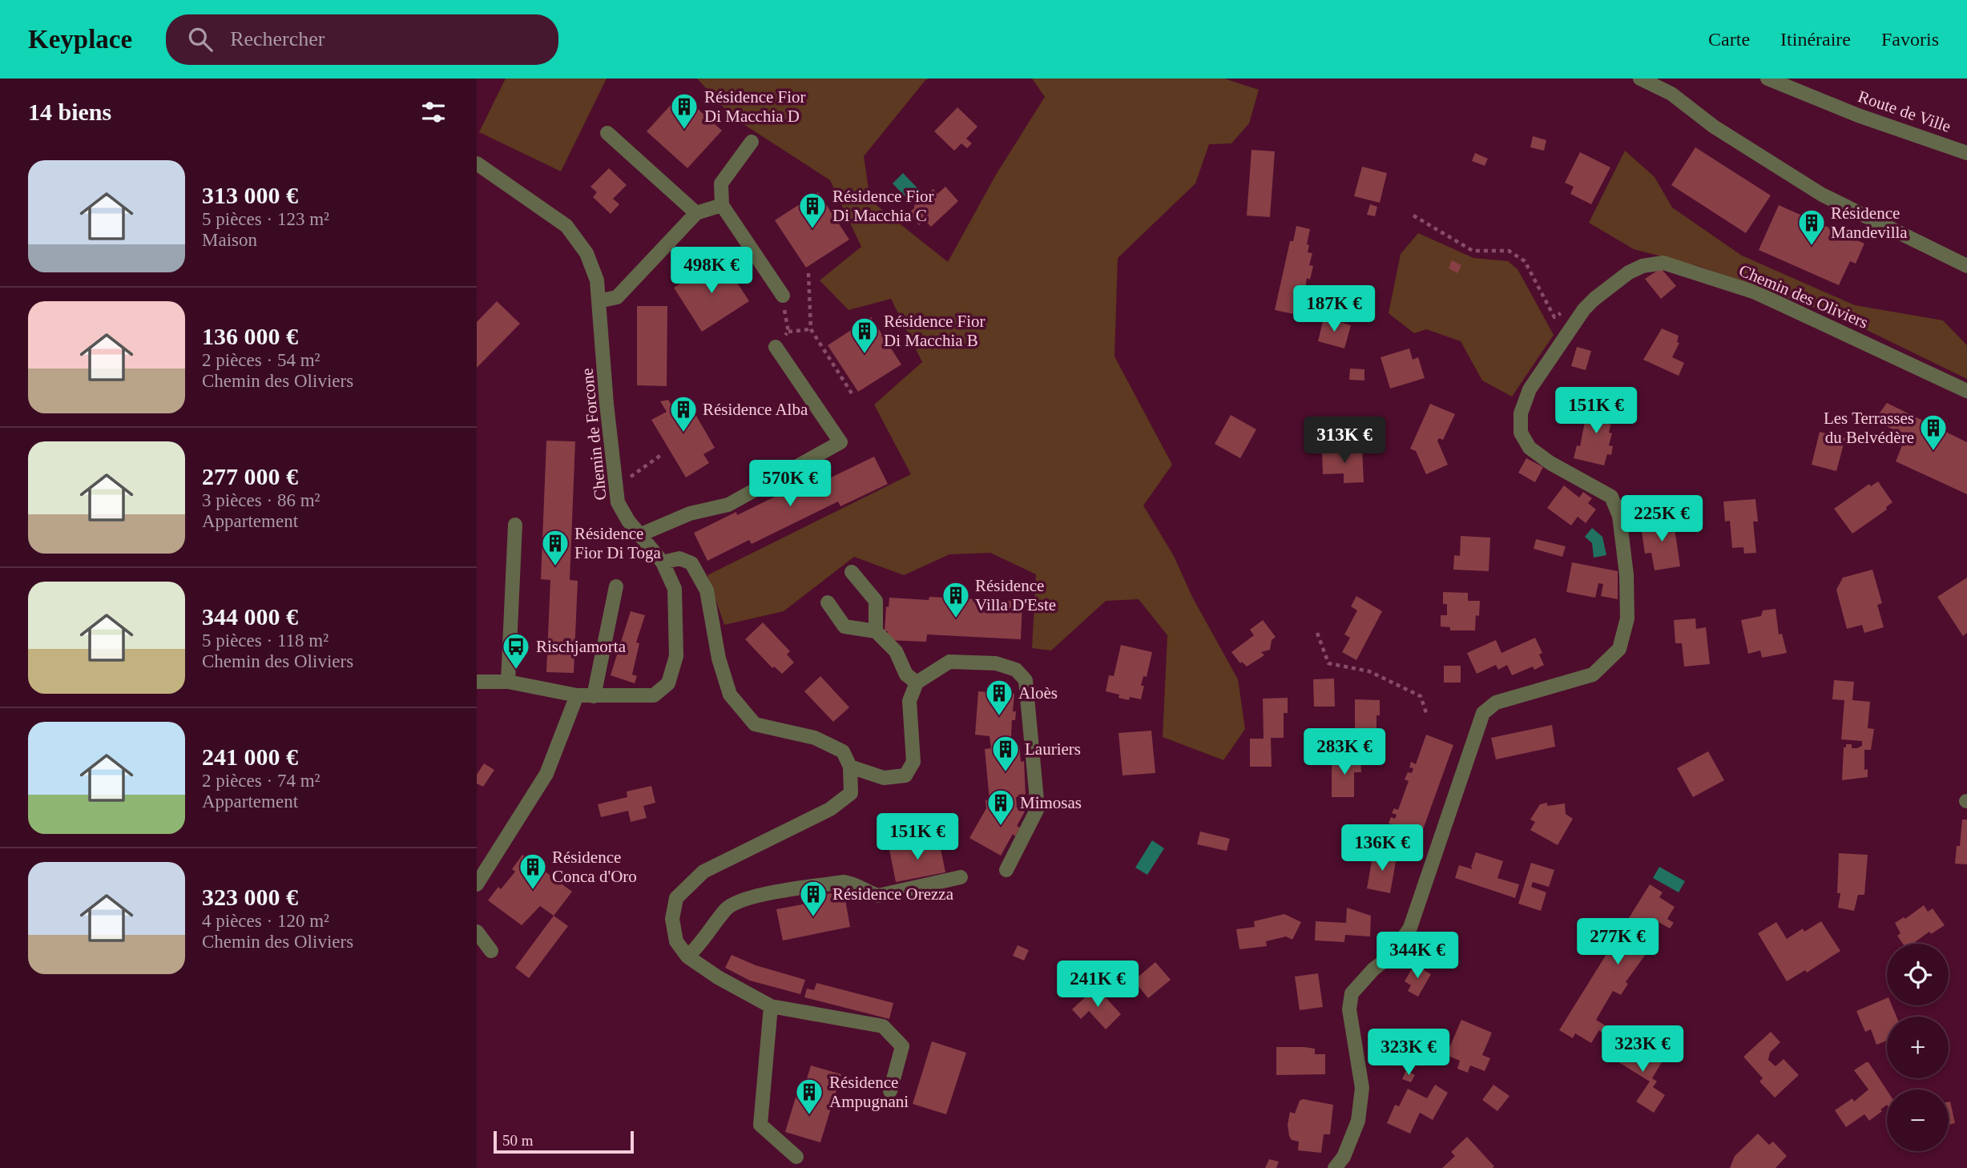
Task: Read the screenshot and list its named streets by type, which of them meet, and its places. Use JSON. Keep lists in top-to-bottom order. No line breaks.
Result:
{"streets":{"street":["Route de Ville","Chemin des Oliviers","Chemin de Forcone"]},"places":{"building":["Résidence Fior Di Macchia D","Résidence Fior Di Macchia C","Résidence Mandevilla","Résidence Fior Di Macchia B","Résidence Alba","Les Terrasses du Belvédère","Résidence Fior Di Toga","Résidence Villa D'Este","Aloès","Lauriers","Mimosas","Résidence Conca d'Oro","Résidence Orezza","Résidence Ampugnani"],"bus stop":["Rischjamorta"]},"scale_bar":"50 m","page":{"header":"Keyplace","search":"Rechercher","nav":["Carte","Itinéraire","Favoris"],"heading":"14 biens","list":[{"name":"313 000 €","note":"5 pièces · 123 m² · Maison"},{"name":"136 000 €","note":"2 pièces · 54 m² · Chemin des Oliviers"},{"name":"277 000 €","note":"3 pièces · 86 m² · Appartement"},{"name":"344 000 €","note":"5 pièces · 118 m² · Chemin des Oliviers"},{"name":"241 000 €","note":"2 pièces · 74 m² · Appartement"},{"name":"323 000 €","note":"4 pièces · 120 m² · Chemin des Oliviers"}],"price":["498K €","187K €","151K €","313K €","570K €","225K €","283K €","151K €","136K €","277K €","344K €","241K €","323K €","323K €"],"map_buttons":["+","−"],"scale":"50 m"}}
